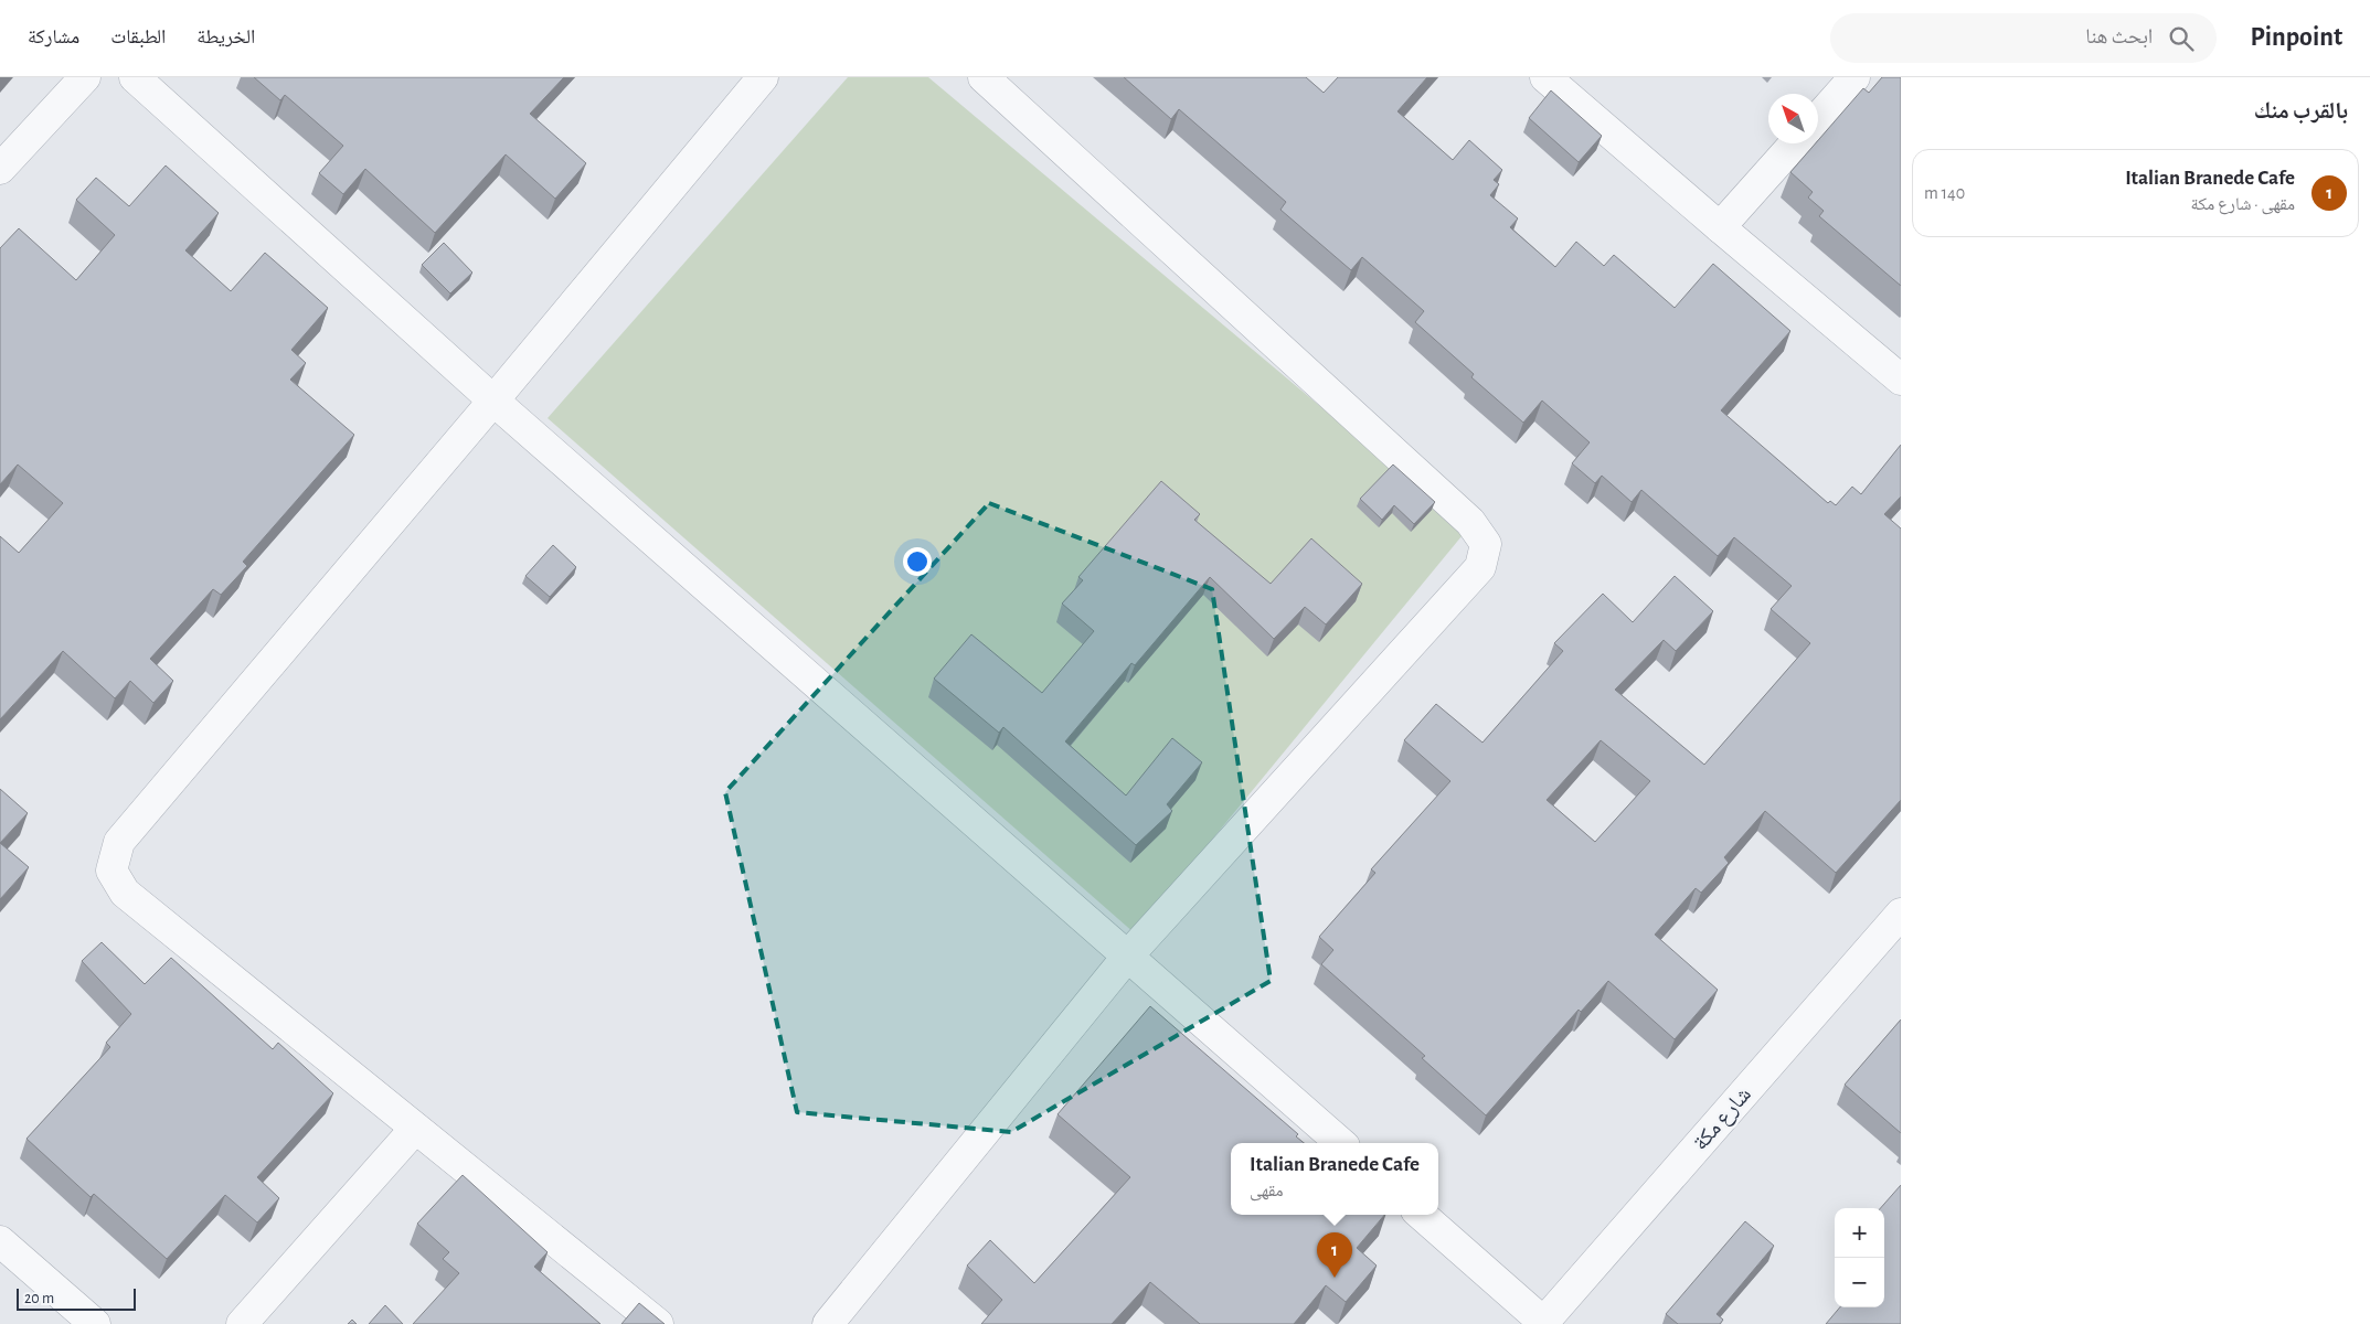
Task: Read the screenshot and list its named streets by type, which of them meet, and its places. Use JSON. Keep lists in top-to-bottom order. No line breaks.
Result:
{"streets":{"street":["شارع مكة"]},"scale_bar":"20 m","north":"top left","page":{"header":"Pinpoint","search":"ابحث هنا","nav":["الخريطة","الطبقات","مشاركة"],"heading":"بالقرب منك","list":[{"mark":"1","name":"Italian Branede Cafe","note":"مقهى · شارع مكة","value":"140 m"}],"popup":["Italian Branede Cafe","مقهى"],"map_buttons":["+","−"],"pins":"1","scale":"20 m"}}
